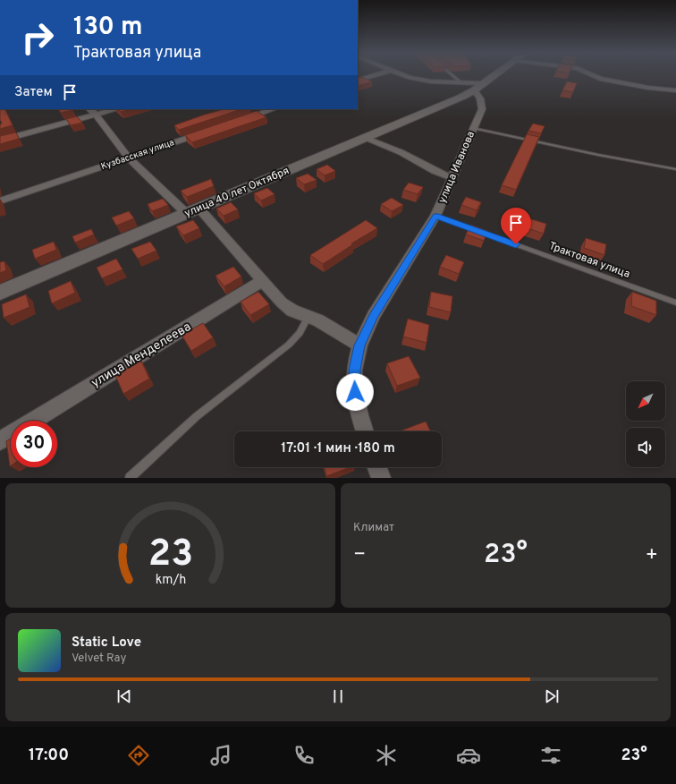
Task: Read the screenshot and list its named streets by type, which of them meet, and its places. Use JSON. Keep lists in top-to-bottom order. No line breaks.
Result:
{"streets":{"street":["Кузбасская улица","улица Иванова","улица 40 лет Октября","улица Менделеева"],"lane":["Трактовая улица"]},"crossings":[["улица Иванова","улица 40 лет Октября"],["улица Иванова","Трактовая улица"]],"north":"bottom left","page":{"turn":["130 m","Трактовая улица"],"then":"Затем","limit":"30","trip":"17:01 · 1 мин · 180 m","tile":"Климат","heat":["−","23°","+"],"song":["Static Love","Velvet Ray"],"tabs":["17:00","23°"],"gauge":["23","km/h"]}}
